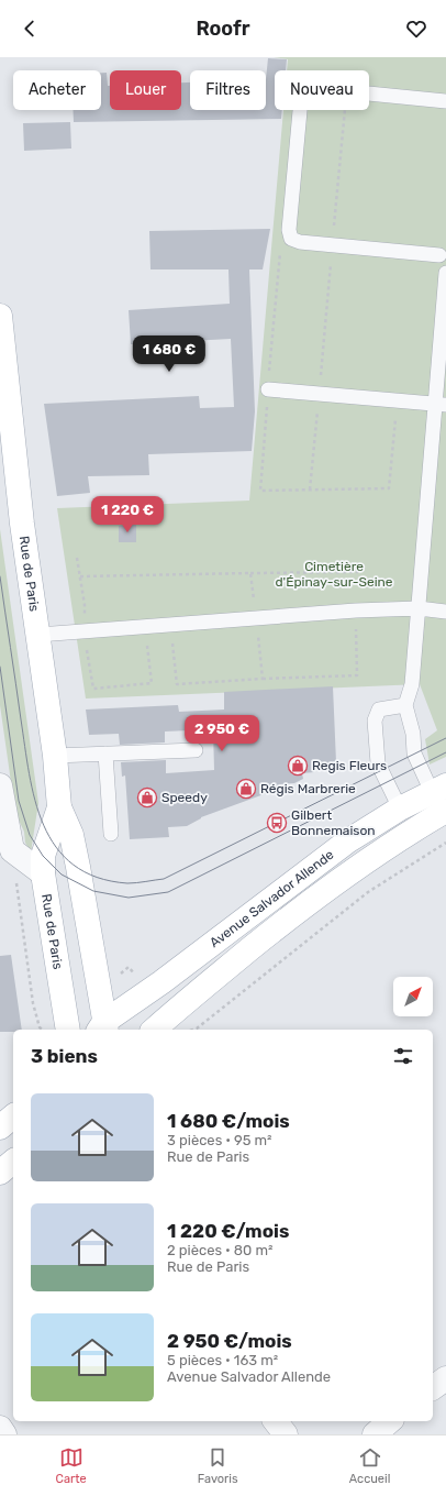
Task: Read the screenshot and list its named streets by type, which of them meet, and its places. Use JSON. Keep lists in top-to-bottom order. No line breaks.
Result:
{"streets":{"main road":["Rue de Paris","Avenue Salvador Allende"]},"crossings":[["Rue de Paris","Avenue Salvador Allende"]],"parks":["Cimetière d'Épinay-sur-Seine"],"places":{"shop":["Regis Fleurs","Régis Marbrerie","Speedy"],"bus stop":["Gilbert Bonnemaison"]},"north":"top right","page":{"header":"Roofr","chip":["Acheter","Louer","Filtres","Nouveau"],"price":["1 680 €","1 220 €","2 950 €"],"heading":"3 biens","list":[{"name":"1 680 €/mois","note":"3 pièces · 95 m² · Rue de Paris"},{"name":"1 220 €/mois","note":"2 pièces · 80 m² · Rue de Paris"},{"name":"2 950 €/mois","note":"5 pièces · 163 m² · Avenue Salvador Allende"}],"tabs":["Carte","Favoris","Accueil"]}}
